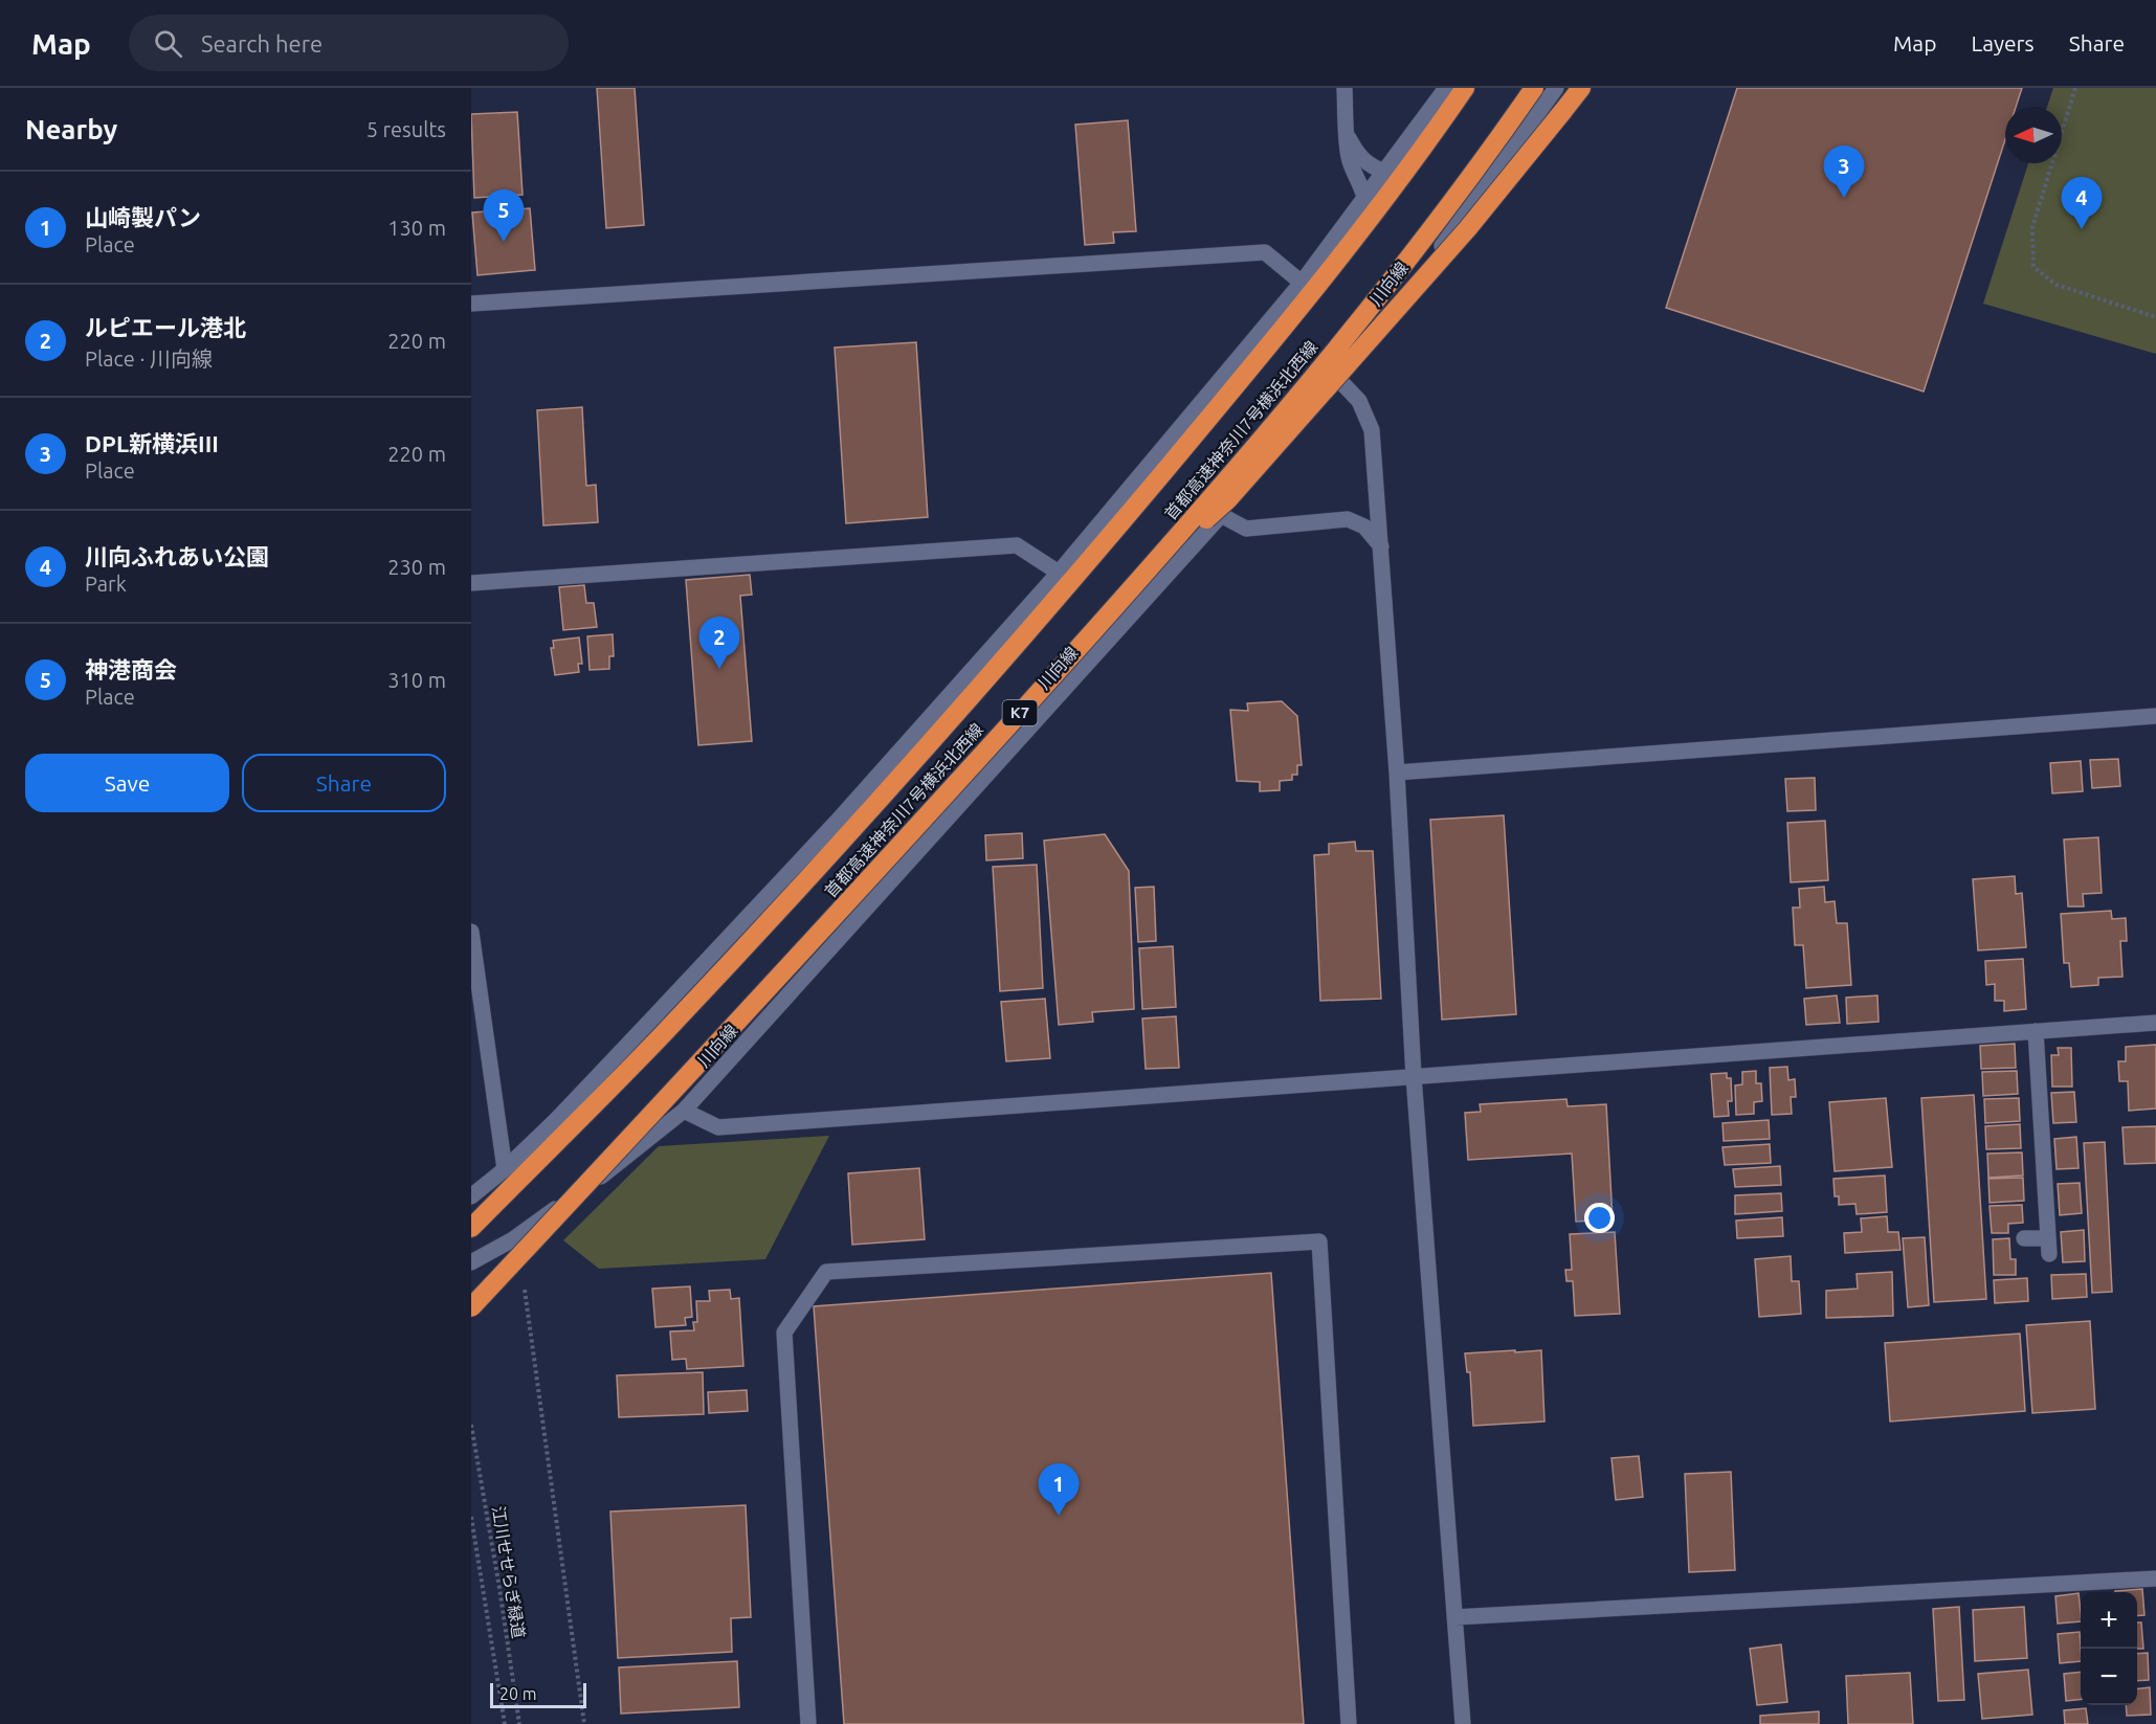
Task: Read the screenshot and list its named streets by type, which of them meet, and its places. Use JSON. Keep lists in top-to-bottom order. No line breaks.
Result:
{"streets":{"highway":["首都高速神奈川7号横浜北西線","K7"],"street":["川向線"],"path":["江川せせらぎ緑道"]},"scale_bar":"20 m","north":"left","page":{"header":"Map","search":"Search here","nav":["Map","Layers","Share"],"heading":["Nearby","5 results"],"pins":["3","4","5","2","1"],"list":[{"mark":"1","name":"山崎製パン","note":"Place","value":"130 m"},{"mark":"2","name":"ルピエール港北","note":"Place · 川向線","value":"220 m"},{"mark":"3","name":"DPL新横浜III","note":"Place","value":"220 m"},{"mark":"4","name":"川向ふれあい公園","note":"Park","value":"230 m"},{"mark":"5","name":"神港商会","note":"Place","value":"310 m"}],"buttons":["Save","Share"],"map_buttons":["+","−"],"scale":"20 m"}}
